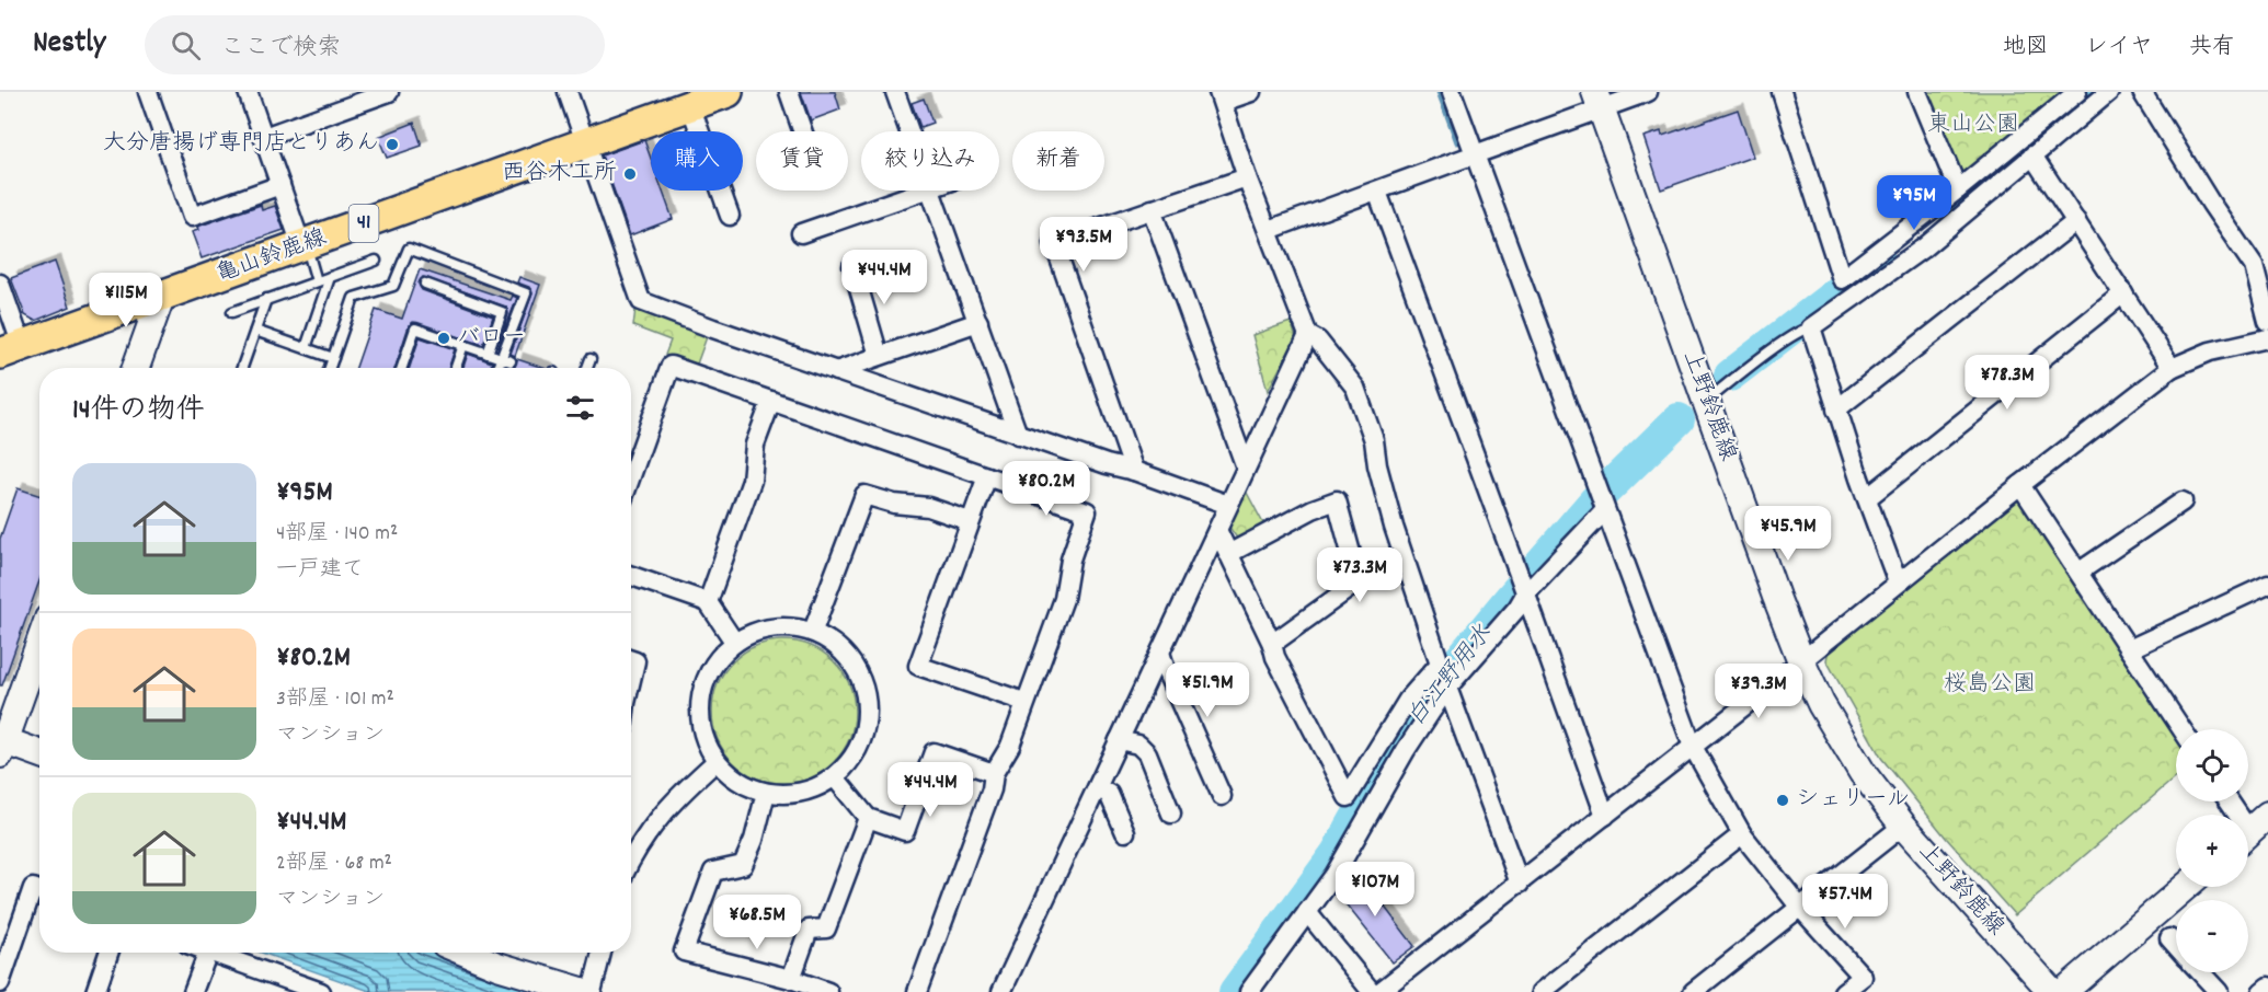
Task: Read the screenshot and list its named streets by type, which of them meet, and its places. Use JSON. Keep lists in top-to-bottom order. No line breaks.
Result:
{"streets":{"main road":["41","亀山鈴鹿線","上野鈴鹿線"]},"water":["白江野用水"],"parks":["東山公園","桜島公園"],"places":["大分唐揚げ専門店とりあん","西谷木工所","バロー","シェリール"],"page":{"header":"Nestly","search":"ここで検索","nav":["地図","レイヤ","共有"],"chip":["購入","賃貸","絞り込み","新着"],"price":["¥95M","¥93.5M","¥44.4M","¥115M","¥78.3M","¥80.2M","¥45.9M","¥73.3M","¥51.9M","¥39.3M","¥44.4M","¥107M","¥57.4M","¥68.5M"],"heading":"14件の物件","list":[{"name":"¥95M","note":"4部屋 · 140 m² · 一戸建て"},{"name":"¥80.2M","note":"3部屋 · 101 m² · マンション"},{"name":"¥44.4M","note":"2部屋 · 68 m² · マンション"}],"map_buttons":["+","−"]}}
